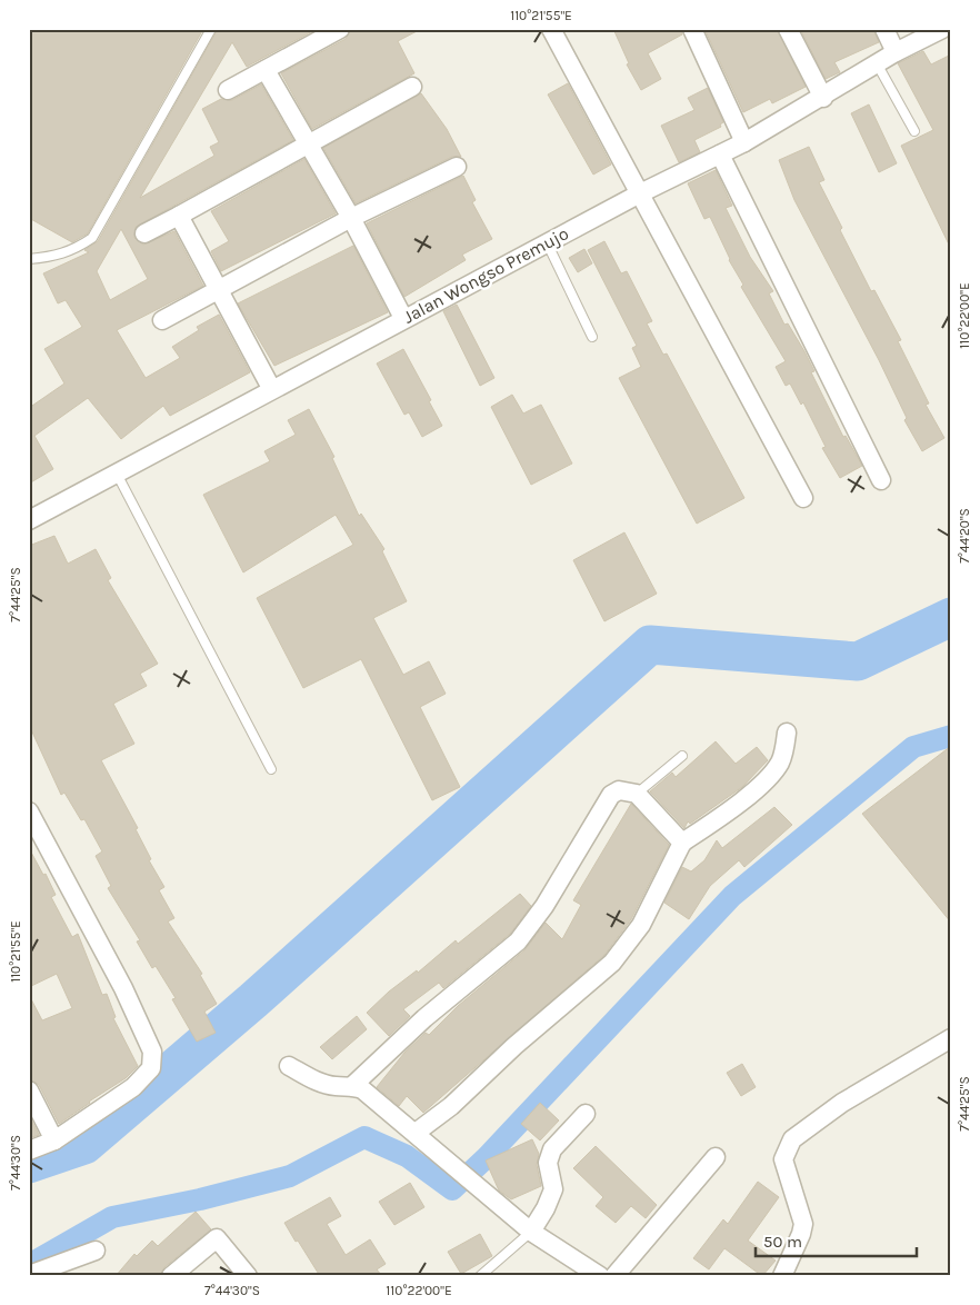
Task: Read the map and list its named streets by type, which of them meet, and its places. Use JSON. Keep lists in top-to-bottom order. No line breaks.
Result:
{"streets":{"street":["Jalan Wongso Premujo"]},"scale_bar":"50 m","coordinates":["110°21'55\"E","110°22'00\"E","7°44'20\"S","7°44'25\"S","7°44'30\"S"]}
